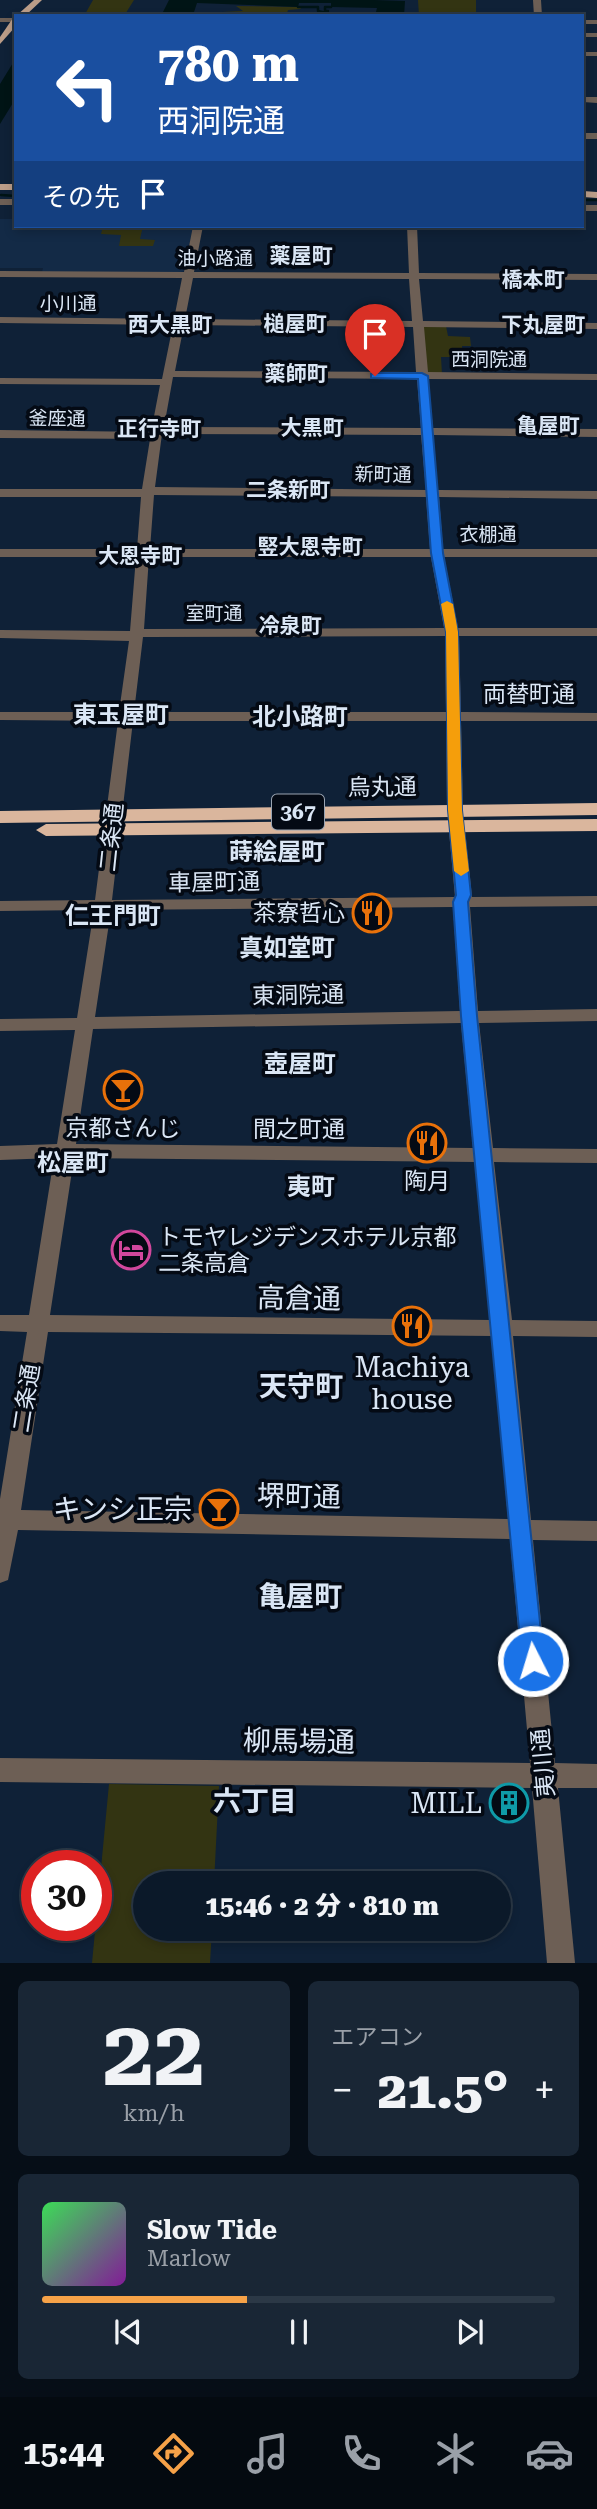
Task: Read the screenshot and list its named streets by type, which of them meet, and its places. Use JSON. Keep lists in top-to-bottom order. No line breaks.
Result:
{"streets":{"highway":["烏丸通","367"],"street":["油小路通","小川通","西洞院通","釜座通","新町通","衣棚通","室町通","両替町通","二条通","車屋町通","東洞院通","間之町通","高倉通","堺町通","柳馬場通","夷川通"]},"crossings":[["油小路通","二条通"],["油小路通","夷川通"],["小川通","二条通"],["小川通","夷川通"],["西洞院通","二条通"],["西洞院通","夷川通"],["釜座通","二条通"],["釜座通","夷川通"],["新町通","二条通"],["新町通","夷川通"],["衣棚通","二条通"],["衣棚通","夷川通"],["室町通","二条通"],["室町通","夷川通"],["両替町通","二条通"],["両替町通","夷川通"],["烏丸通","二条通"],["烏丸通","夷川通"],["二条通","車屋町通"],["二条通","東洞院通"],["二条通","間之町通"],["二条通","高倉通"],["二条通","堺町通"],["車屋町通","夷川通"],["東洞院通","夷川通"],["間之町通","夷川通"],["高倉通","夷川通"],["堺町通","夷川通"],["柳馬場通","夷川通"]],"districts":["薬屋町","橋本町","槌屋町","西大黒町","下丸屋町","薬師町","亀屋町","大黒町","正行寺町","二条新町","竪大恩寺町","大恩寺町","冷泉町","東玉屋町","北小路町","蒔絵屋町","仁王門町","真如堂町","壺屋町","松屋町","夷町","天守町","亀屋町","六丁目"],"places":{"restaurant":["茶寮哲心","陶月","Machiya house"],"bar":["京都さんじ","キンシ正宗"],"hotel":["トモヤレジデンスホテル京都 二条高倉"],"building":["MILL"]},"page":{"turn":["780 m","西洞院通"],"then":"その先","limit":"30","trip":"15:46 · 2 分 · 810 m","tile":[["22","km/h"],"エアコン"],"heat":["−","21.5°","+"],"song":["Slow Tide","Marlow"],"tabs":"15:44"}}
